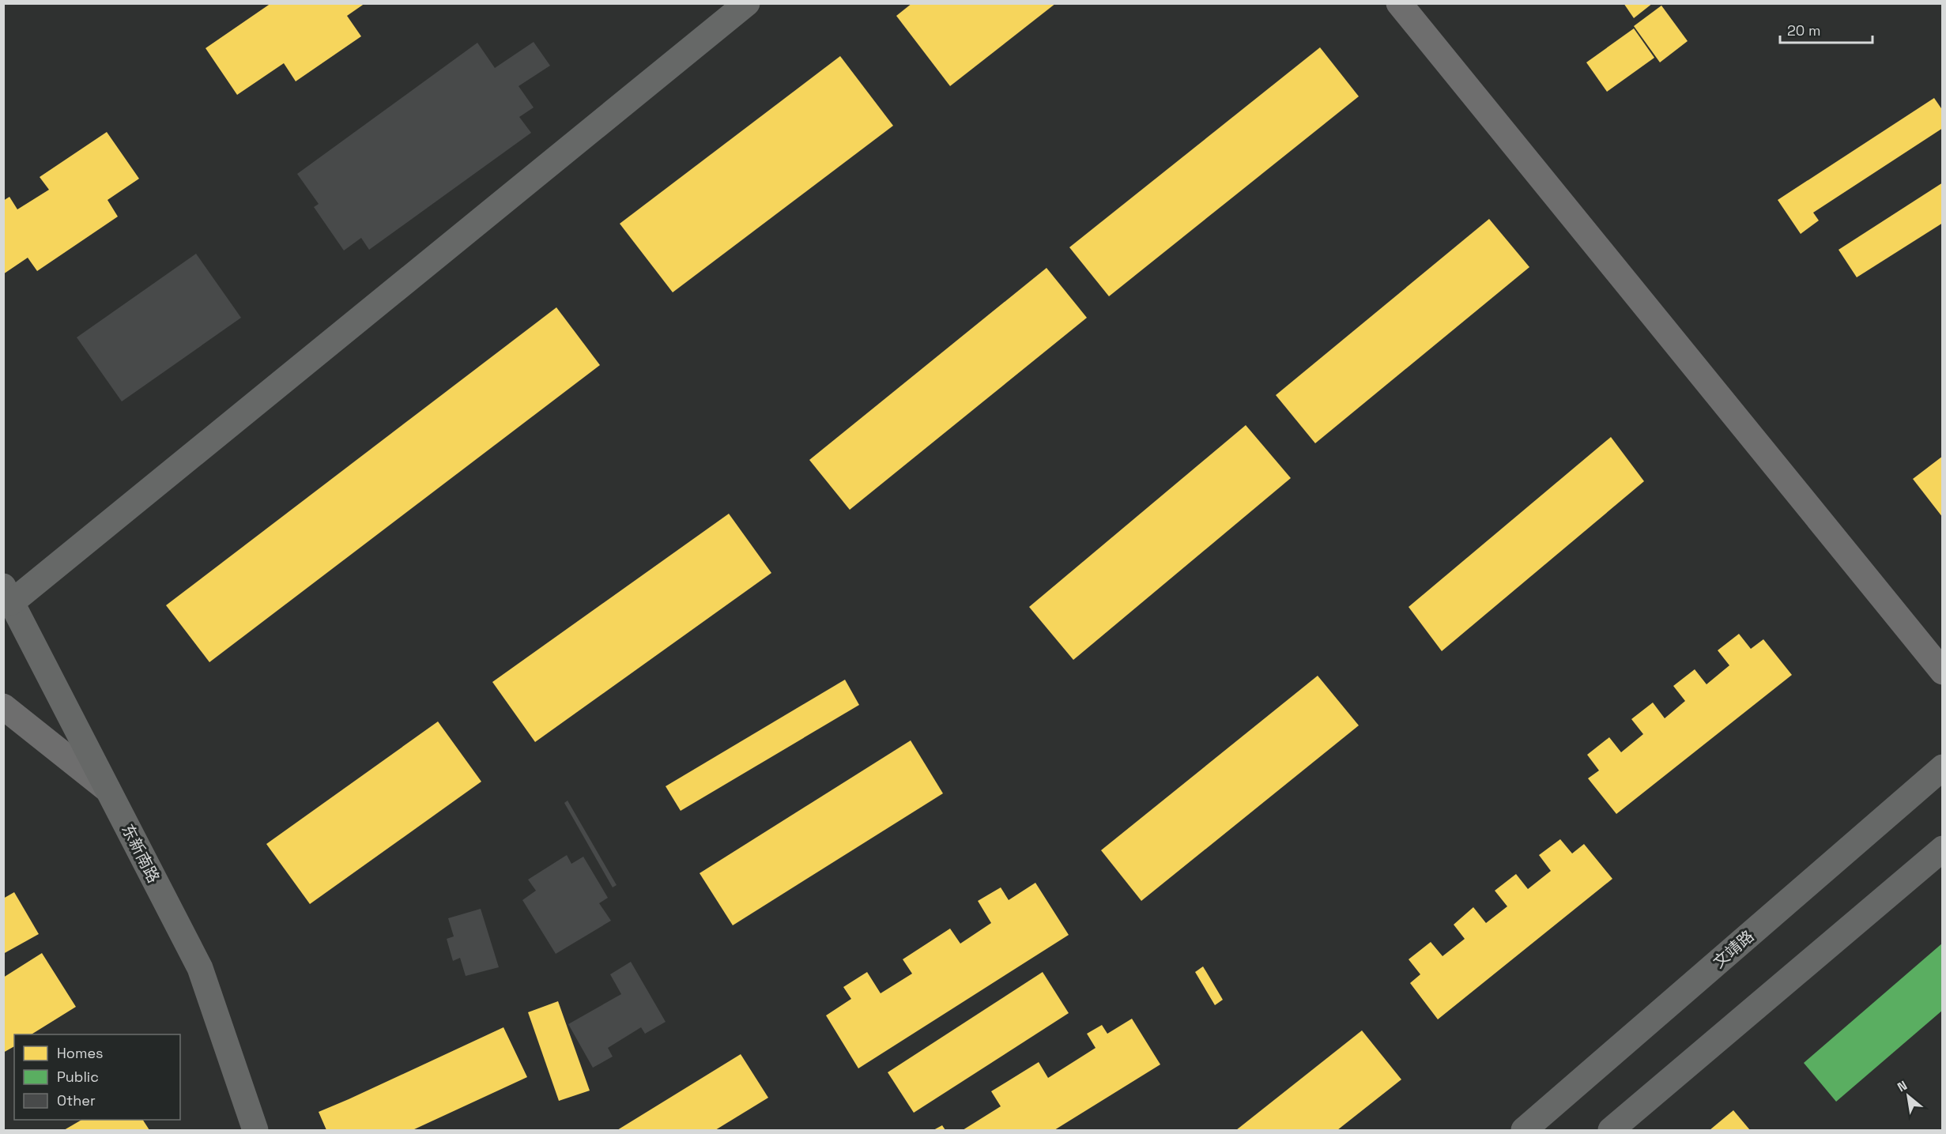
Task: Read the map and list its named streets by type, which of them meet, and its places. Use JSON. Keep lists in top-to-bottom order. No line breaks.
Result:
{"streets":{"main road":["东新南路","文靖路"]},"legend":["Homes","Public","Other"],"scale_bar":"20 m","north":"top left"}
